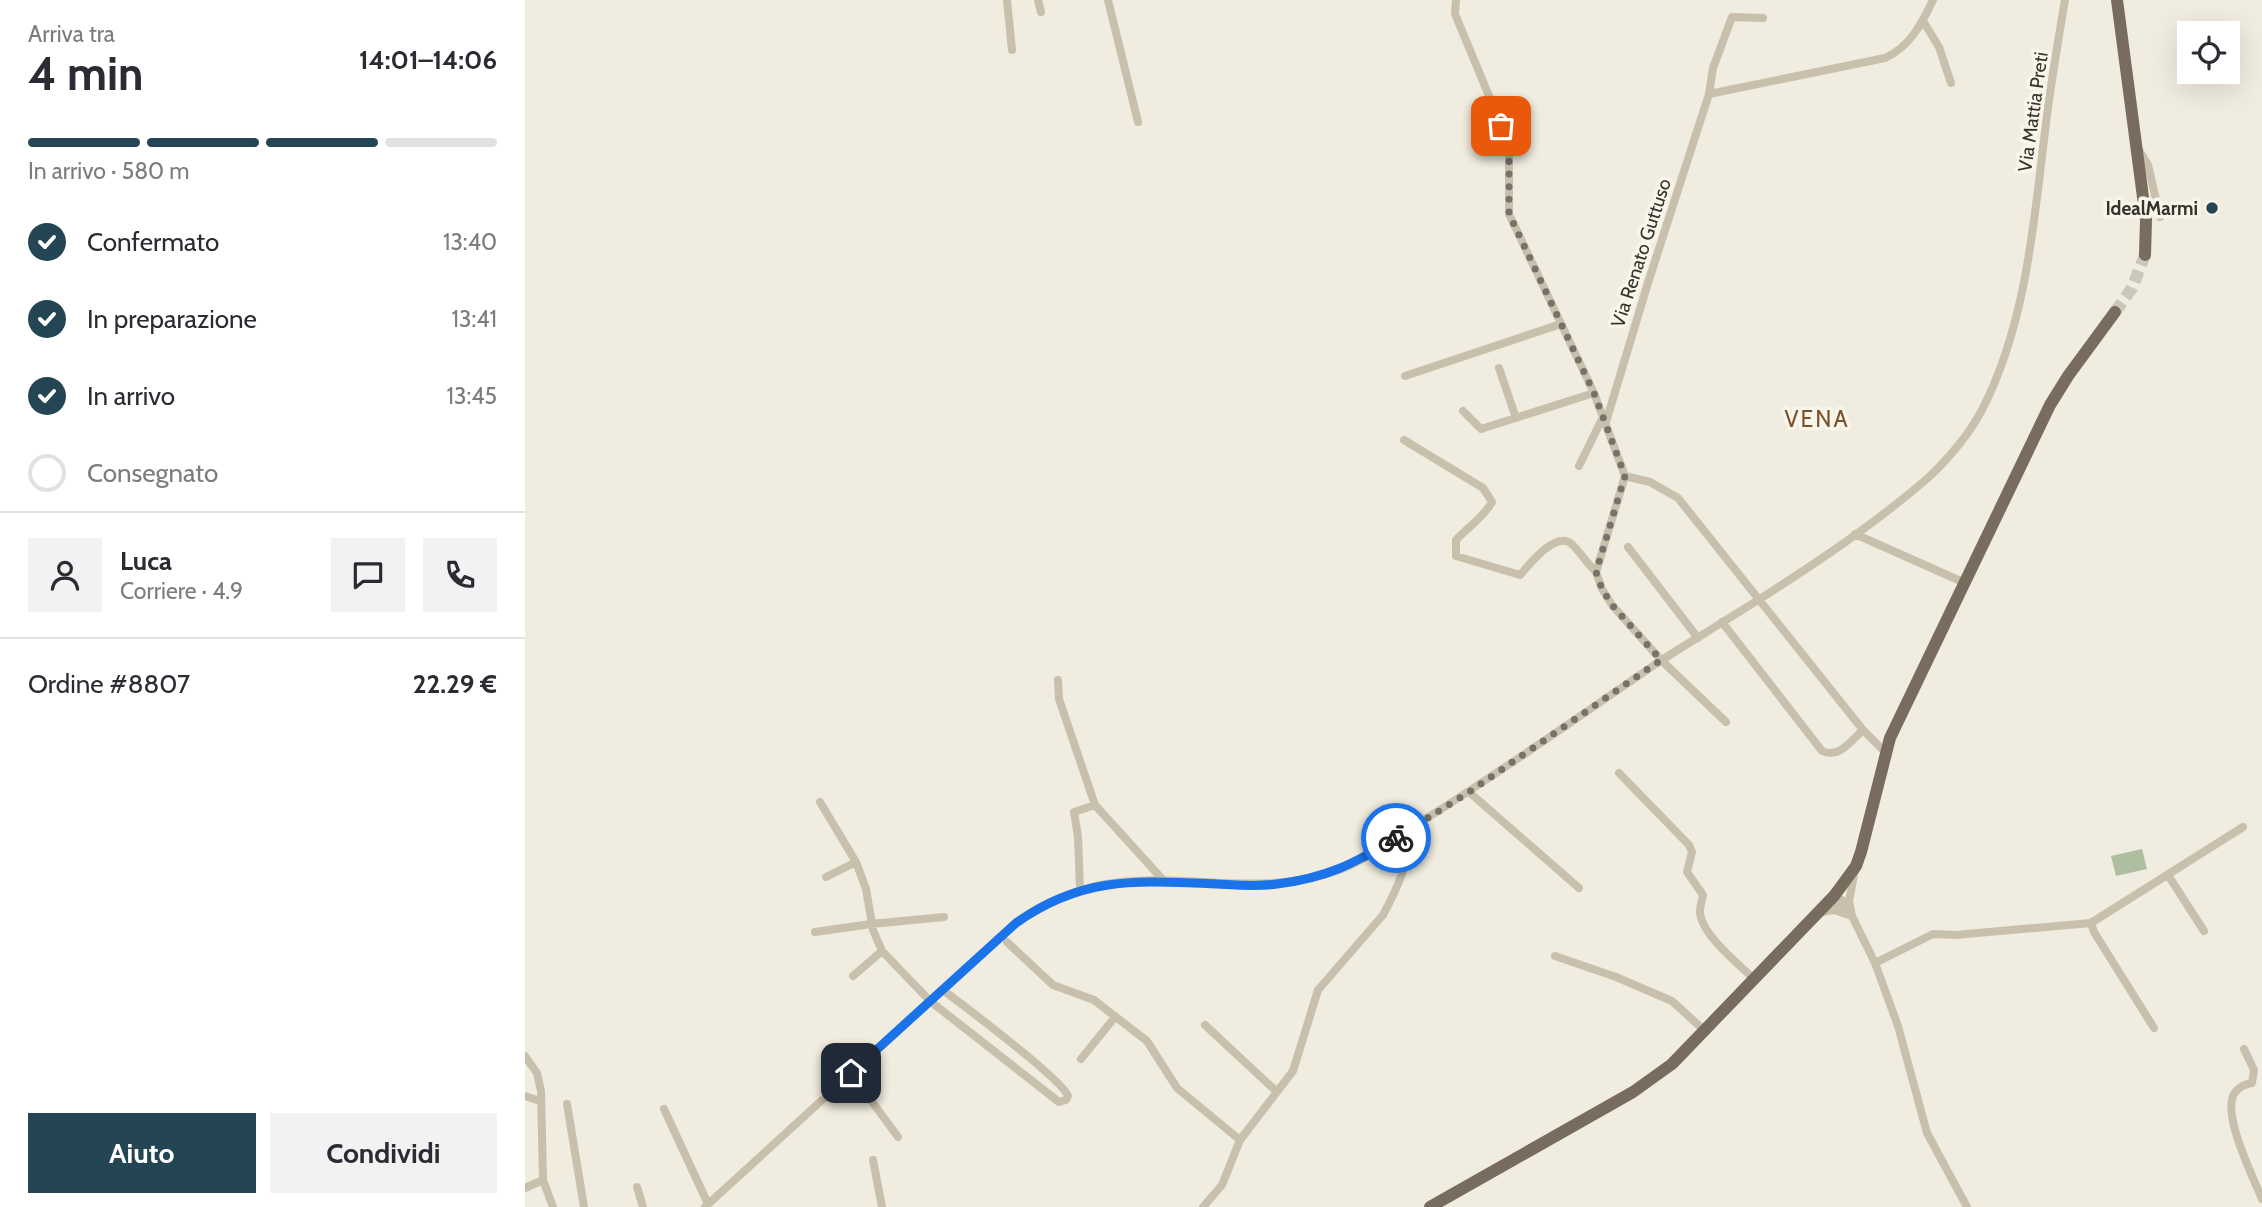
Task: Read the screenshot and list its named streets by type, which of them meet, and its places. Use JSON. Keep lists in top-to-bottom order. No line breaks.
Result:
{"streets":{"street":["Via Mattia Preti","Via Renato Guttuso"]},"districts":["VENA"],"places":["IdealMarmi"],"page":{"heading":["4 min","Arriva tra","14:01–14:06"],"panel":["Luca","Corriere · 4.9","Ordine #8807","22.29 €"],"bar":"In arrivo · 580 m","list":[["Confermato","13:40"],["In preparazione","13:41"],["In arrivo","13:45"],"Consegnato"],"buttons":["Aiuto","Condividi"]}}
